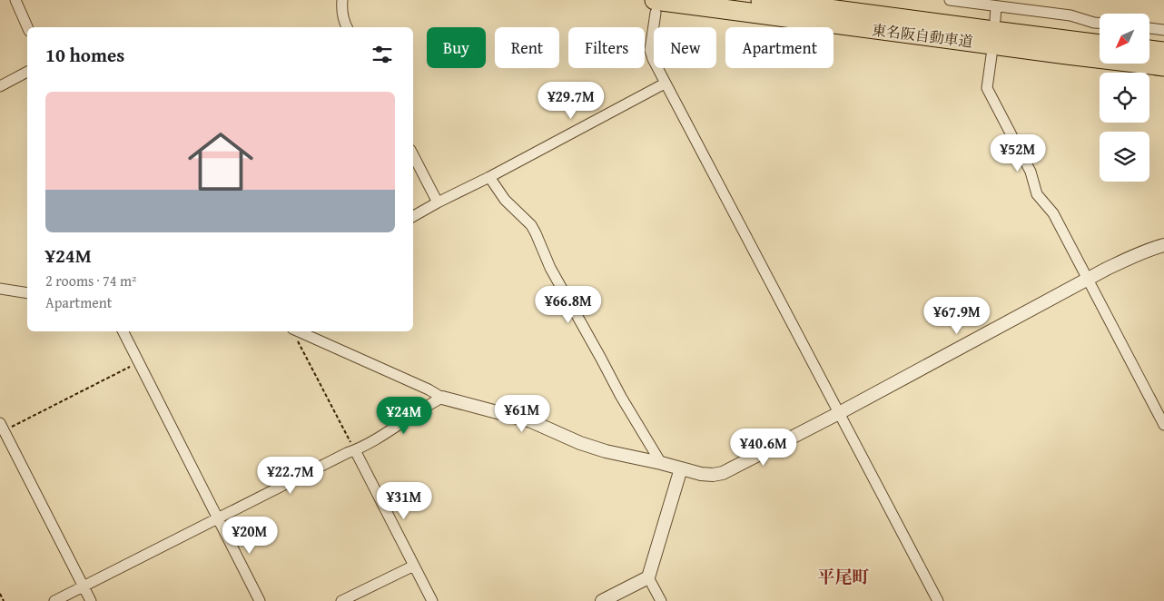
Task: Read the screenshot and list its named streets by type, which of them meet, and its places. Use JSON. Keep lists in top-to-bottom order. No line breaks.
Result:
{"streets":{"highway":["東名阪自動車道"]},"districts":["平尾町"],"north":"bottom left","page":{"chip":["Buy","Rent","Filters","New","Apartment"],"heading":"10 homes","price":["¥29.7M","¥52M","¥66.8M","¥67.9M","¥61M","¥24M","¥40.6M","¥22.7M","¥31M","¥20M"],"list":[{"name":"¥24M","note":"2 rooms · 74 m² · Apartment"}]}}
